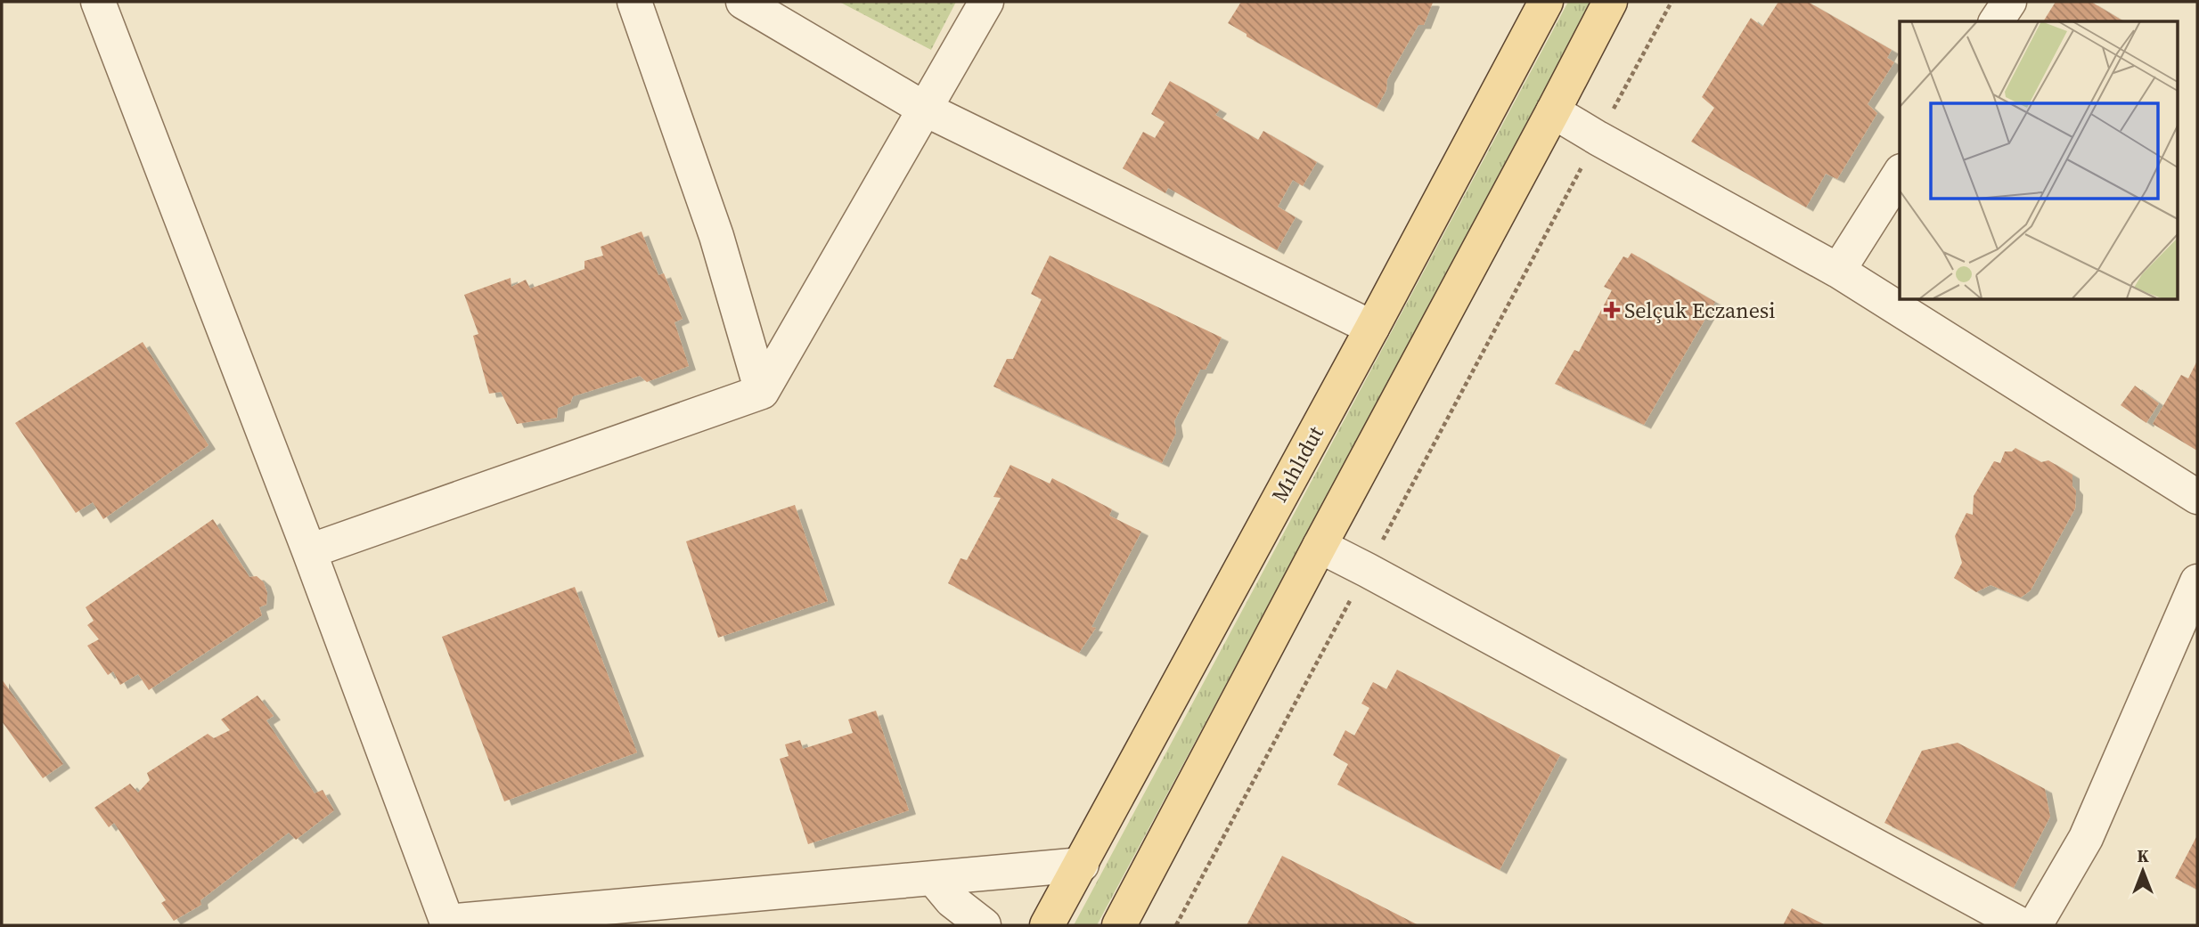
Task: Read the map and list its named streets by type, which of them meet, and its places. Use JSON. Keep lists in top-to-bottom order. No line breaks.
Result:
{"streets":{"main road":["Mıhlıdut"]},"places":{"health":["Selçuk Eczanesi"]},"north":"top"}
